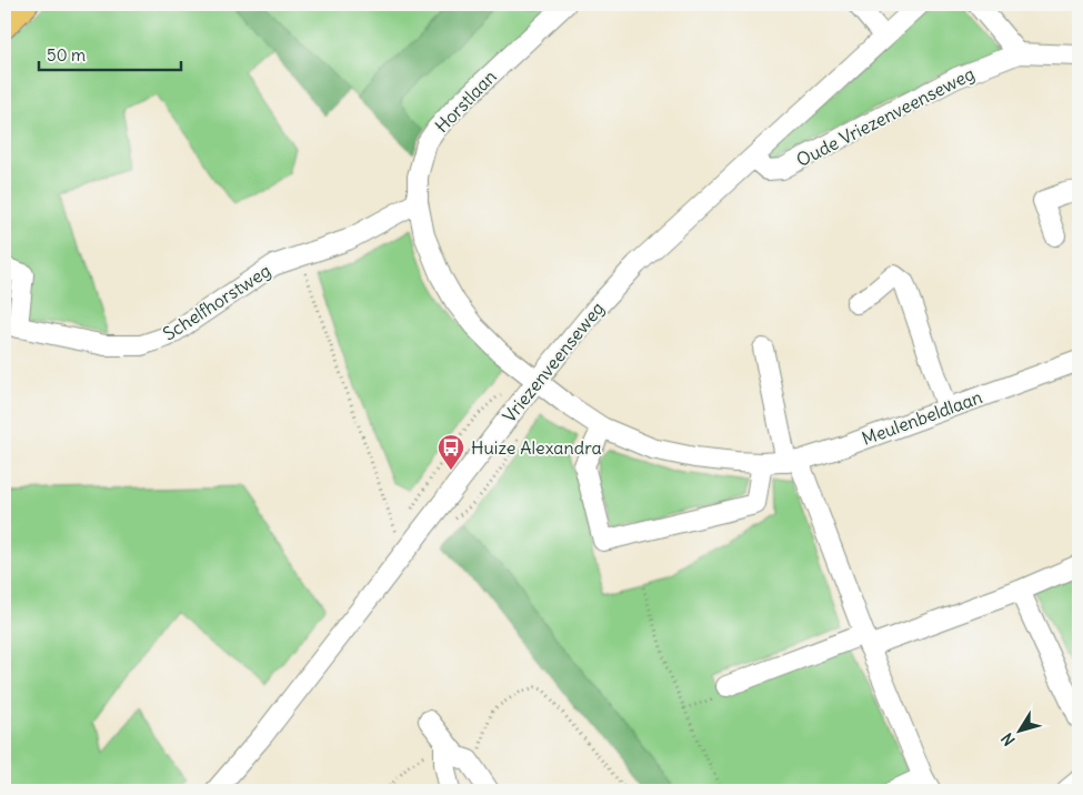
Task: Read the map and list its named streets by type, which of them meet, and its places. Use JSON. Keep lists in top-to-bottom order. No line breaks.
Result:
{"streets":{"street":["Horstlaan","Oude Vriezenveenseweg","Schelfhorstweg","Vriezenveenseweg","Meulenbeldlaan"]},"crossings":[["Horstlaan","Schelfhorstweg"],["Horstlaan","Vriezenveenseweg"],["Horstlaan","Meulenbeldlaan"],["Oude Vriezenveenseweg","Vriezenveenseweg"],["Vriezenveenseweg","Meulenbeldlaan"]],"places":{"bus stop":["Huize Alexandra"]},"scale_bar":"50 m","north":"bottom left"}
